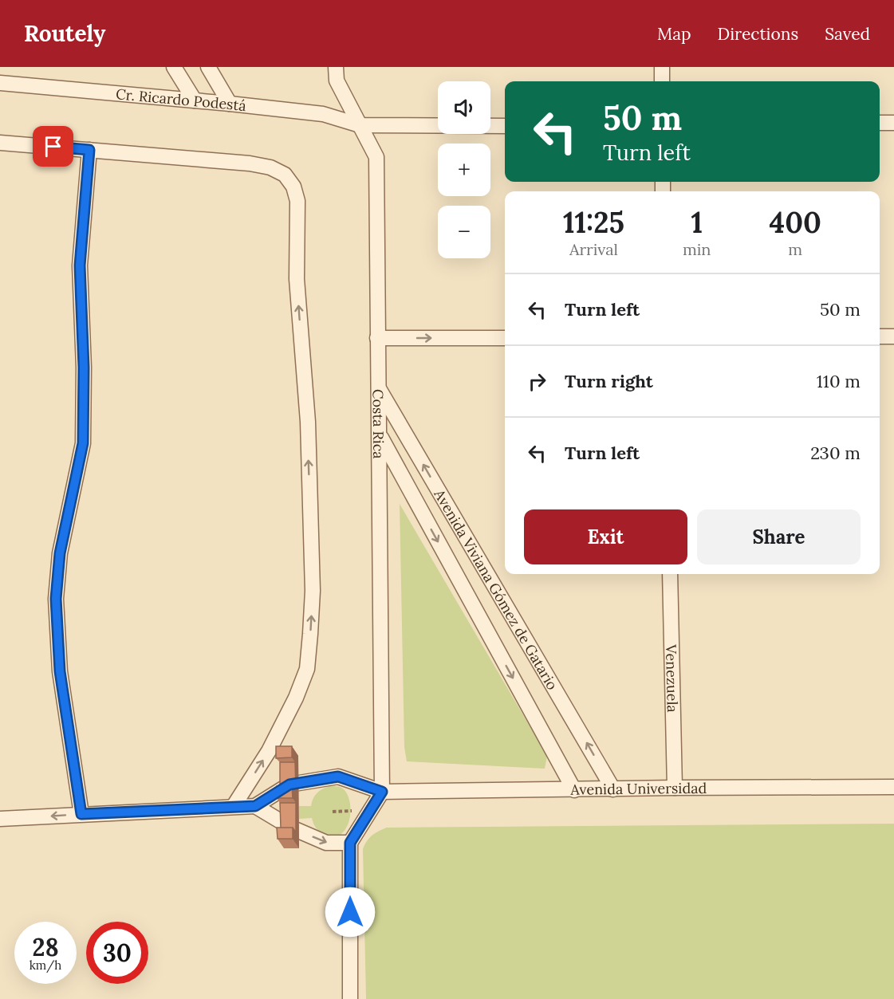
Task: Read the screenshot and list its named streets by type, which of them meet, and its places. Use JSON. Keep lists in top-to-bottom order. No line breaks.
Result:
{"streets":{"street":["Cr. Ricardo Podestá","Costa Rica","Avenida Viviana Gómez de Gatario","Venezuela","Avenida Universidad"]},"crossings":[["Cr. Ricardo Podestá","Costa Rica"],["Costa Rica","Avenida Viviana Gómez de Gatario"],["Costa Rica","Avenida Universidad"],["Avenida Viviana Gómez de Gatario","Avenida Universidad"],["Venezuela","Avenida Universidad"]],"page":{"header":"Routely","nav":["Map","Directions","Saved"],"map_buttons":["+","−"],"turn":["50 m","Turn left"],"eta":["11:25","Arrival","1","min","400","m"],"list":[{"name":"Turn left","value":"50 m"},{"name":"Turn right","value":"110 m"},{"name":"Turn left","value":"230 m"}],"buttons":["Exit","Share"],"speed":"28 km/h","limit":"30"}}
